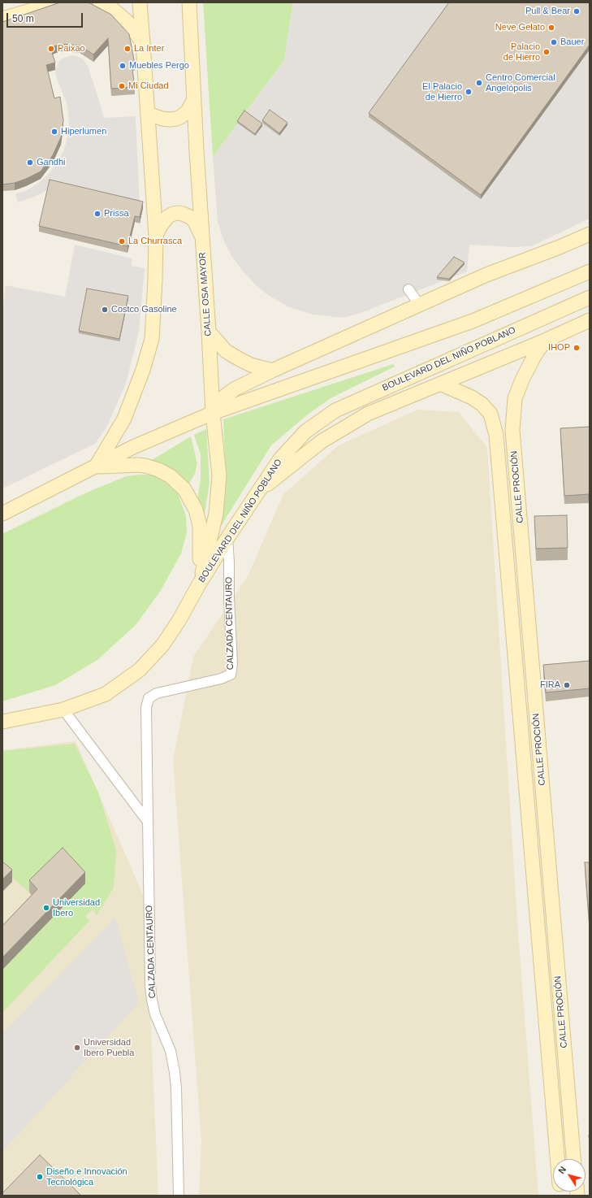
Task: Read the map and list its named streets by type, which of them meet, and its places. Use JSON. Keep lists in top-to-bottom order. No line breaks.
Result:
{"streets":{"main road":["CALLE OSA MAYOR","BOULEVARD DEL NIÑO POBLANO","CALLE PROCIÓN"],"street":["CALZADA CENTAURO"]},"crossings":[["CALLE OSA MAYOR","BOULEVARD DEL NIÑO POBLANO"],["BOULEVARD DEL NIÑO POBLANO","CALZADA CENTAURO"]],"places":["Pull & Bear","Neve Gelato","Bauer","Paixao","La Inter","Palacio de Hierro","Muebles Pergo","Centro Comercial Angelópolis","Mi Ciudad","El Palacio de Hierro","Hiperlumen","Gandhi","Prissa","La Churrasca","Costco Gasoline","IHOP","FIRA","Universidad Ibero","Universidad Ibero Puebla","Diseño e Innovación Tecnológica"],"scale_bar":"50 m","north":"top left"}
